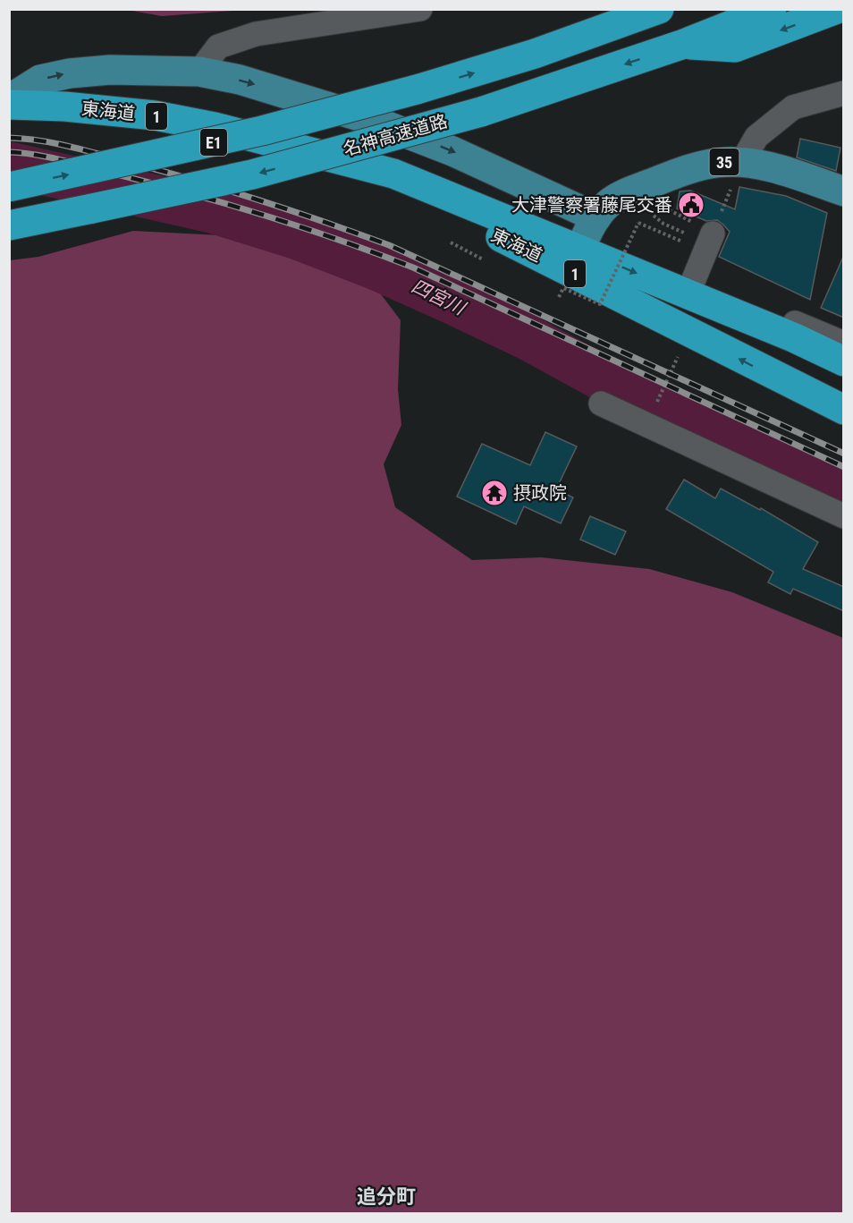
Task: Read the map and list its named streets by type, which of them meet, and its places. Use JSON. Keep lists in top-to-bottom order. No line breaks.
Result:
{"streets":{"highway":["東海道","1","名神高速道路","E1"],"main road":["35"]},"crossings":[["東海道","1"],["東海道","35"]],"districts":["追分町"],"water":["四宮川"],"places":{"public building":["大津警察署藤尾交番"],"temple":["摂政院"]}}
